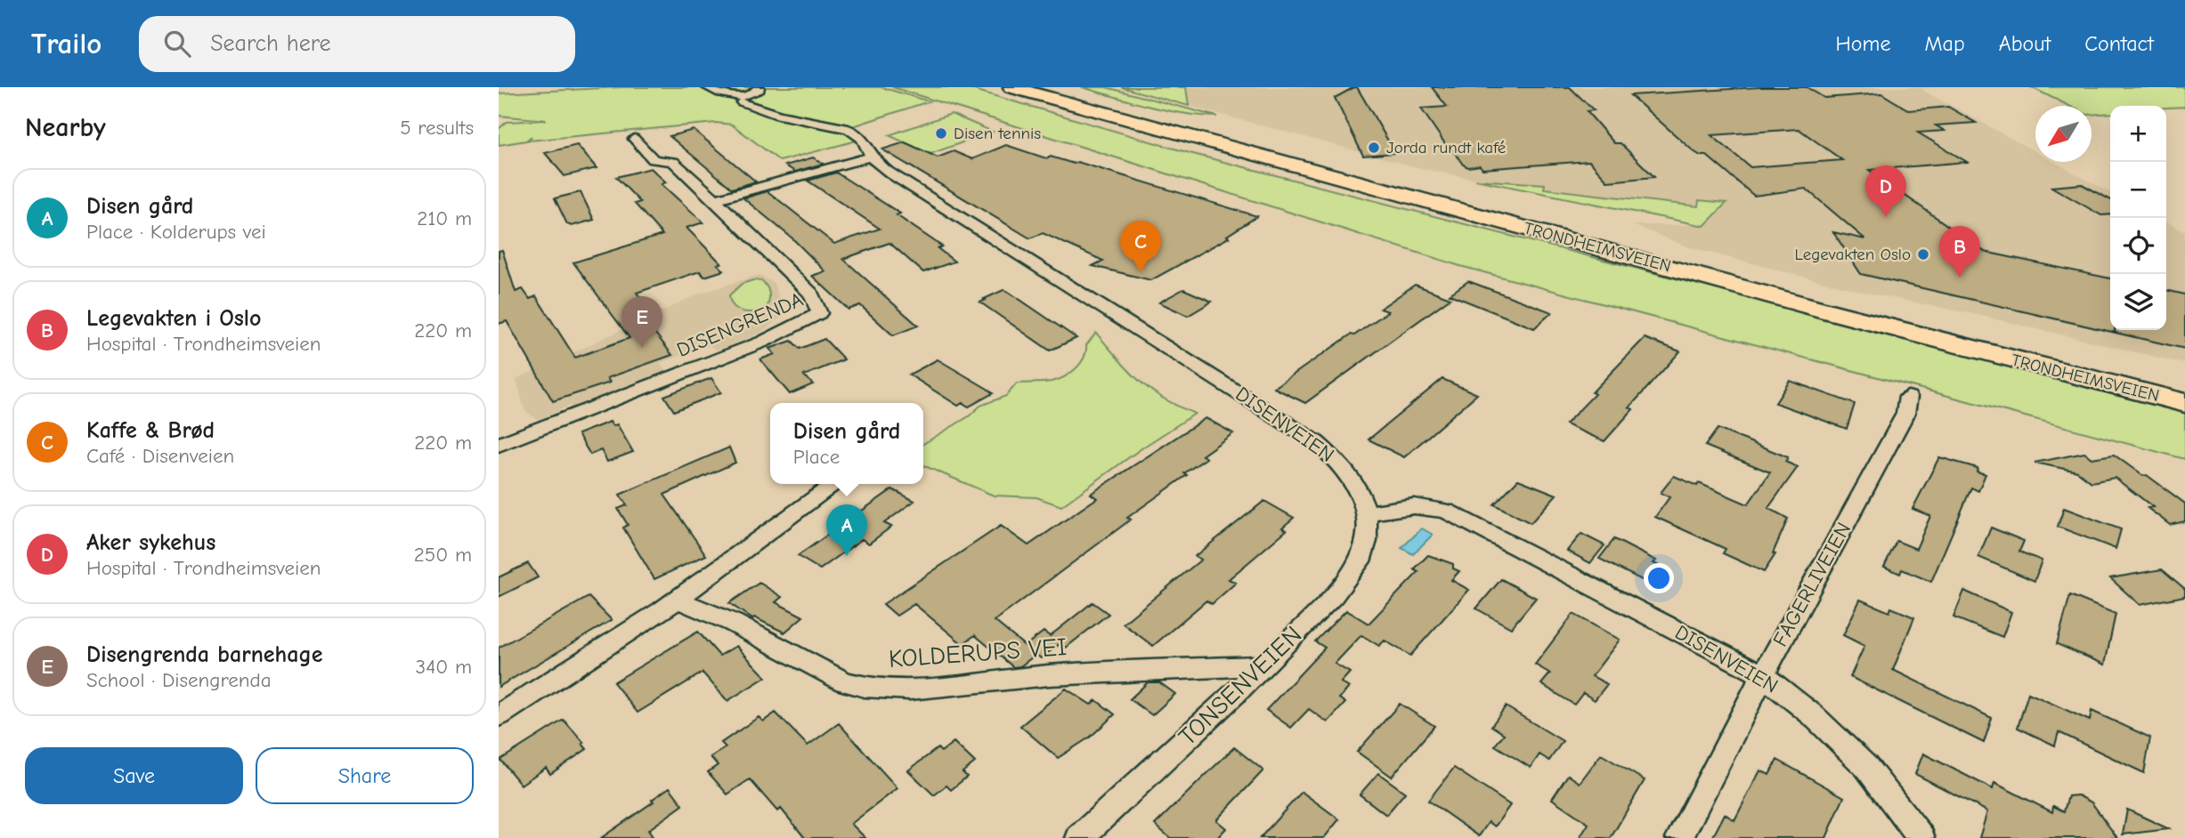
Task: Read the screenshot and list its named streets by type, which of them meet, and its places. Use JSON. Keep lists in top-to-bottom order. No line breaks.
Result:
{"streets":{"highway":["TRONDHEIMSVEIEN"],"street":["DISENGRENDA","DISENVEIEN","FAGERLIVEIEN","KOLDERUPS VEI","TONSENVEIEN"]},"crossings":[["DISENVEIEN","FAGERLIVEIEN"],["DISENVEIEN","TONSENVEIEN"],["KOLDERUPS VEI","TONSENVEIEN"]],"places":["Disen tennis","Jorda rundt kafé","Legevakten Oslo"],"north":"bottom left","page":{"header":"Trailo","search":"Search here","nav":["Home","Map","About","Contact"],"heading":["Nearby","5 results"],"map_buttons":["+","−"],"pins":["D","C","B","E","A"],"list":[{"mark":"A","name":"Disen gård","note":"Place · Kolderups vei","value":"210 m"},{"mark":"B","name":"Legevakten i Oslo","note":"Hospital · Trondheimsveien","value":"220 m"},{"mark":"C","name":"Kaffe & Brød","note":"Café · Disenveien","value":"220 m"},{"mark":"D","name":"Aker sykehus","note":"Hospital · Trondheimsveien","value":"250 m"},{"mark":"E","name":"Disengrenda barnehage","note":"School · Disengrenda","value":"340 m"}],"popup":["Disen gård","Place"],"buttons":["Save","Share"]}}
